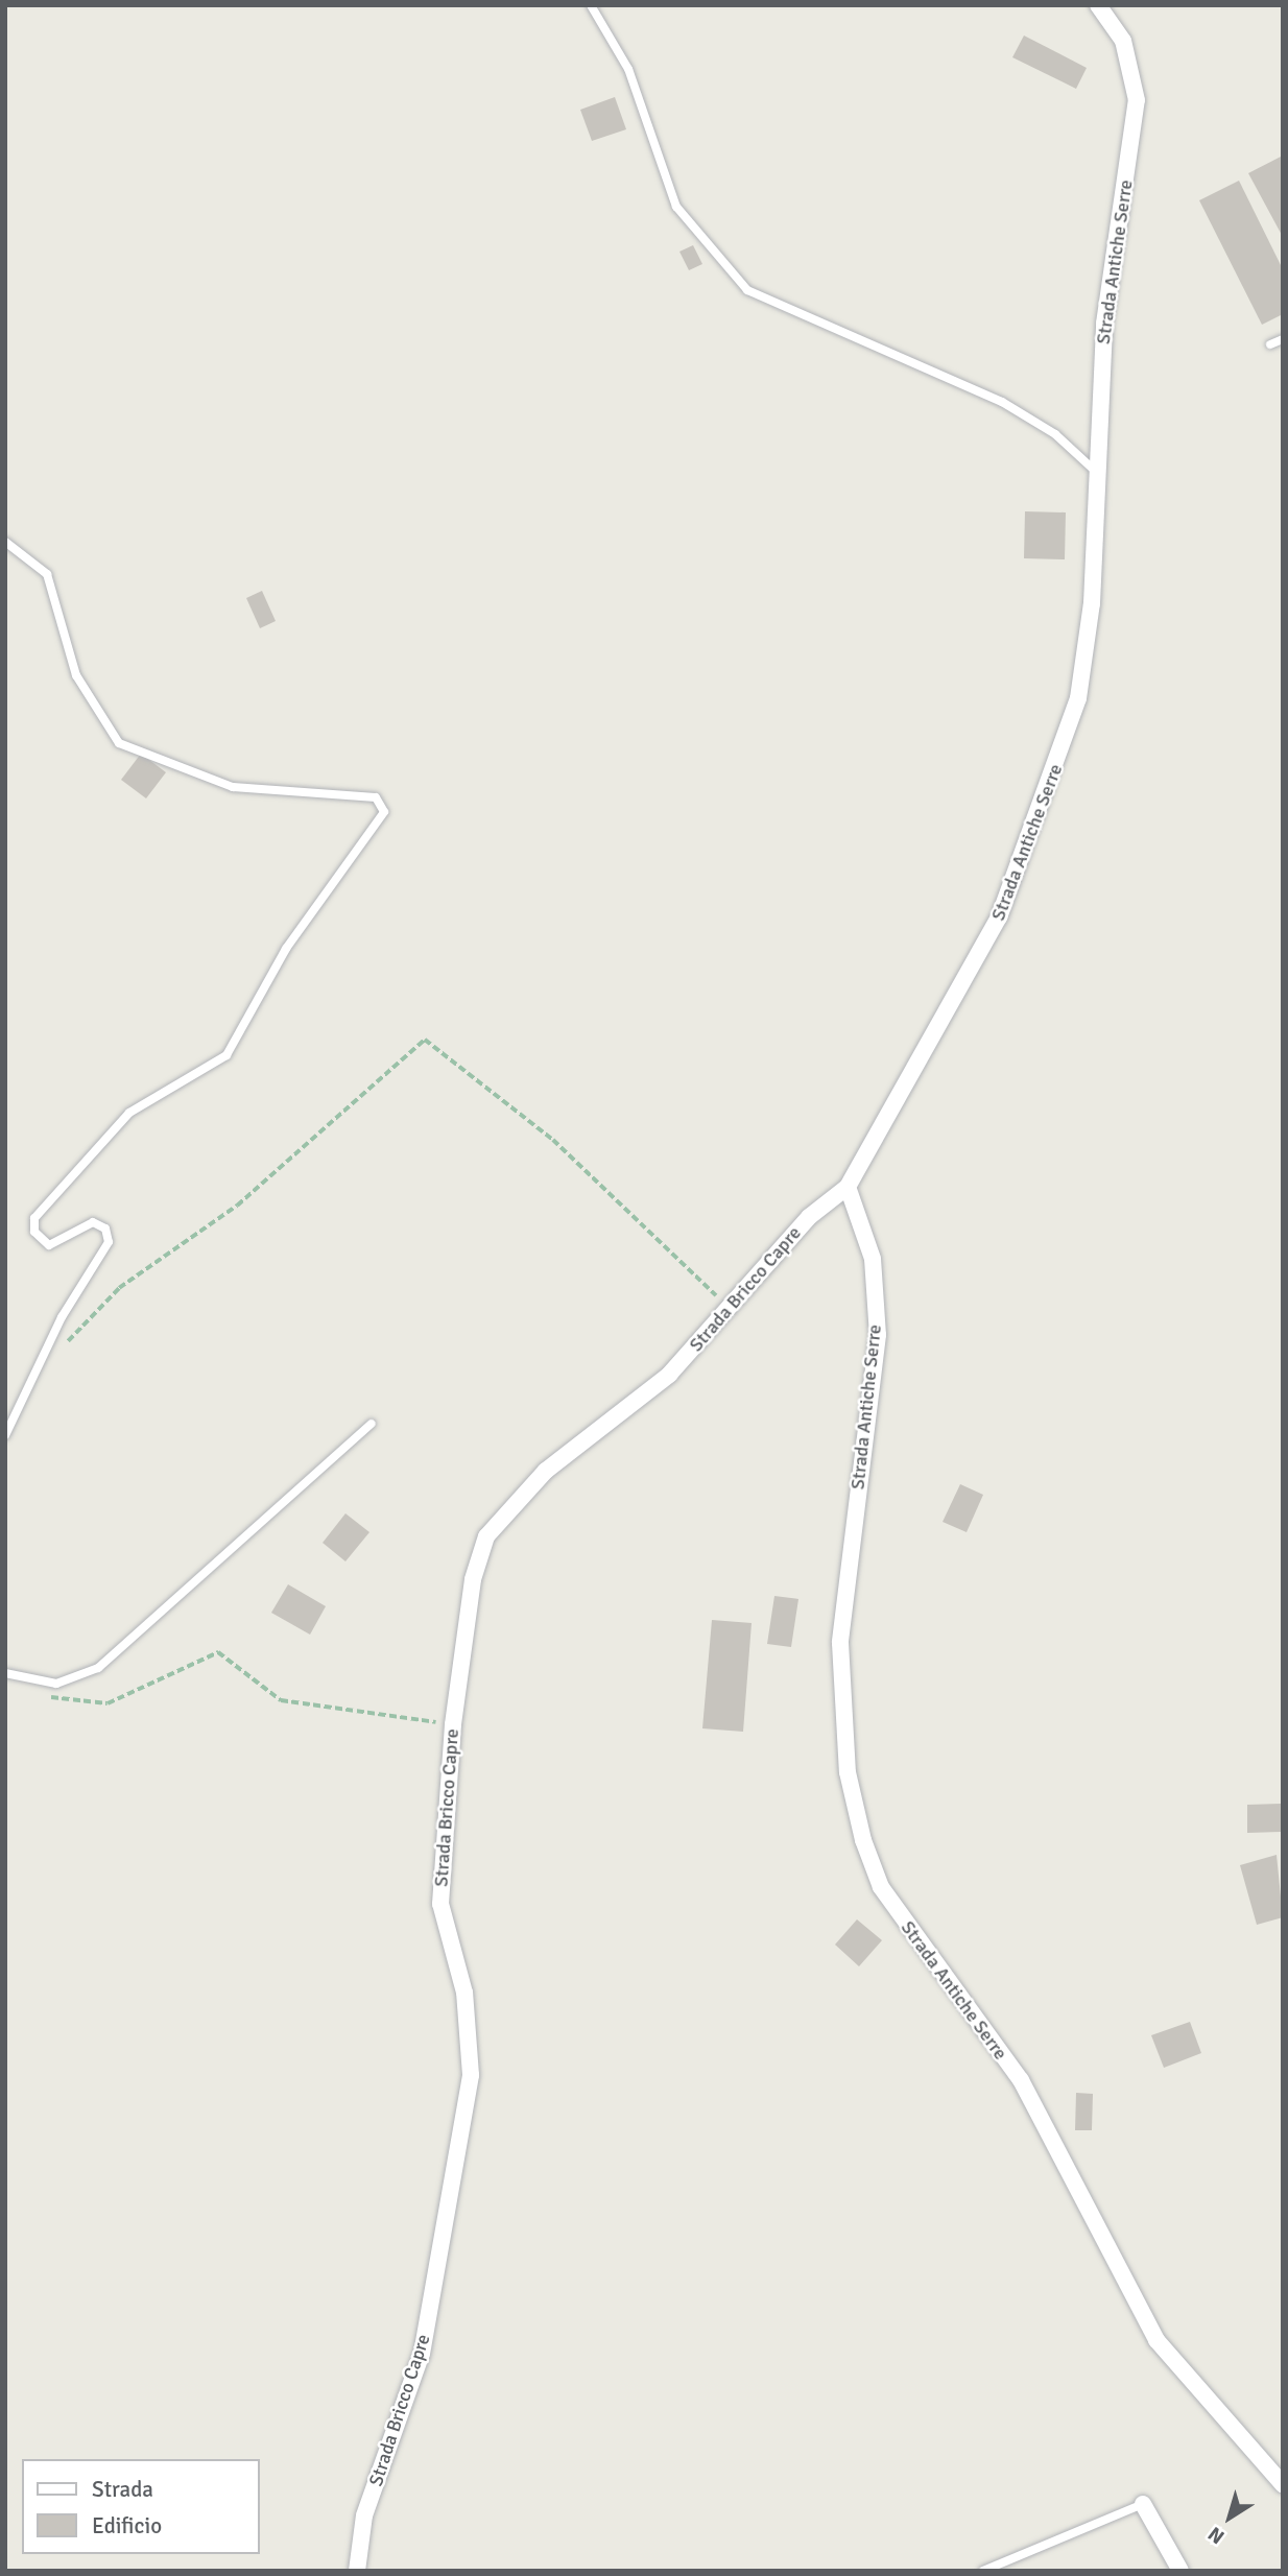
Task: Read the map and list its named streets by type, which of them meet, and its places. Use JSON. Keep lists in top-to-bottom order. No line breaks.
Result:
{"streets":{"street":["Strada Antiche Serre","Strada Bricco Capre"]},"crossings":[["Strada Antiche Serre","Strada Bricco Capre"]],"legend":["Strada","Edificio"],"north":"bottom left"}
